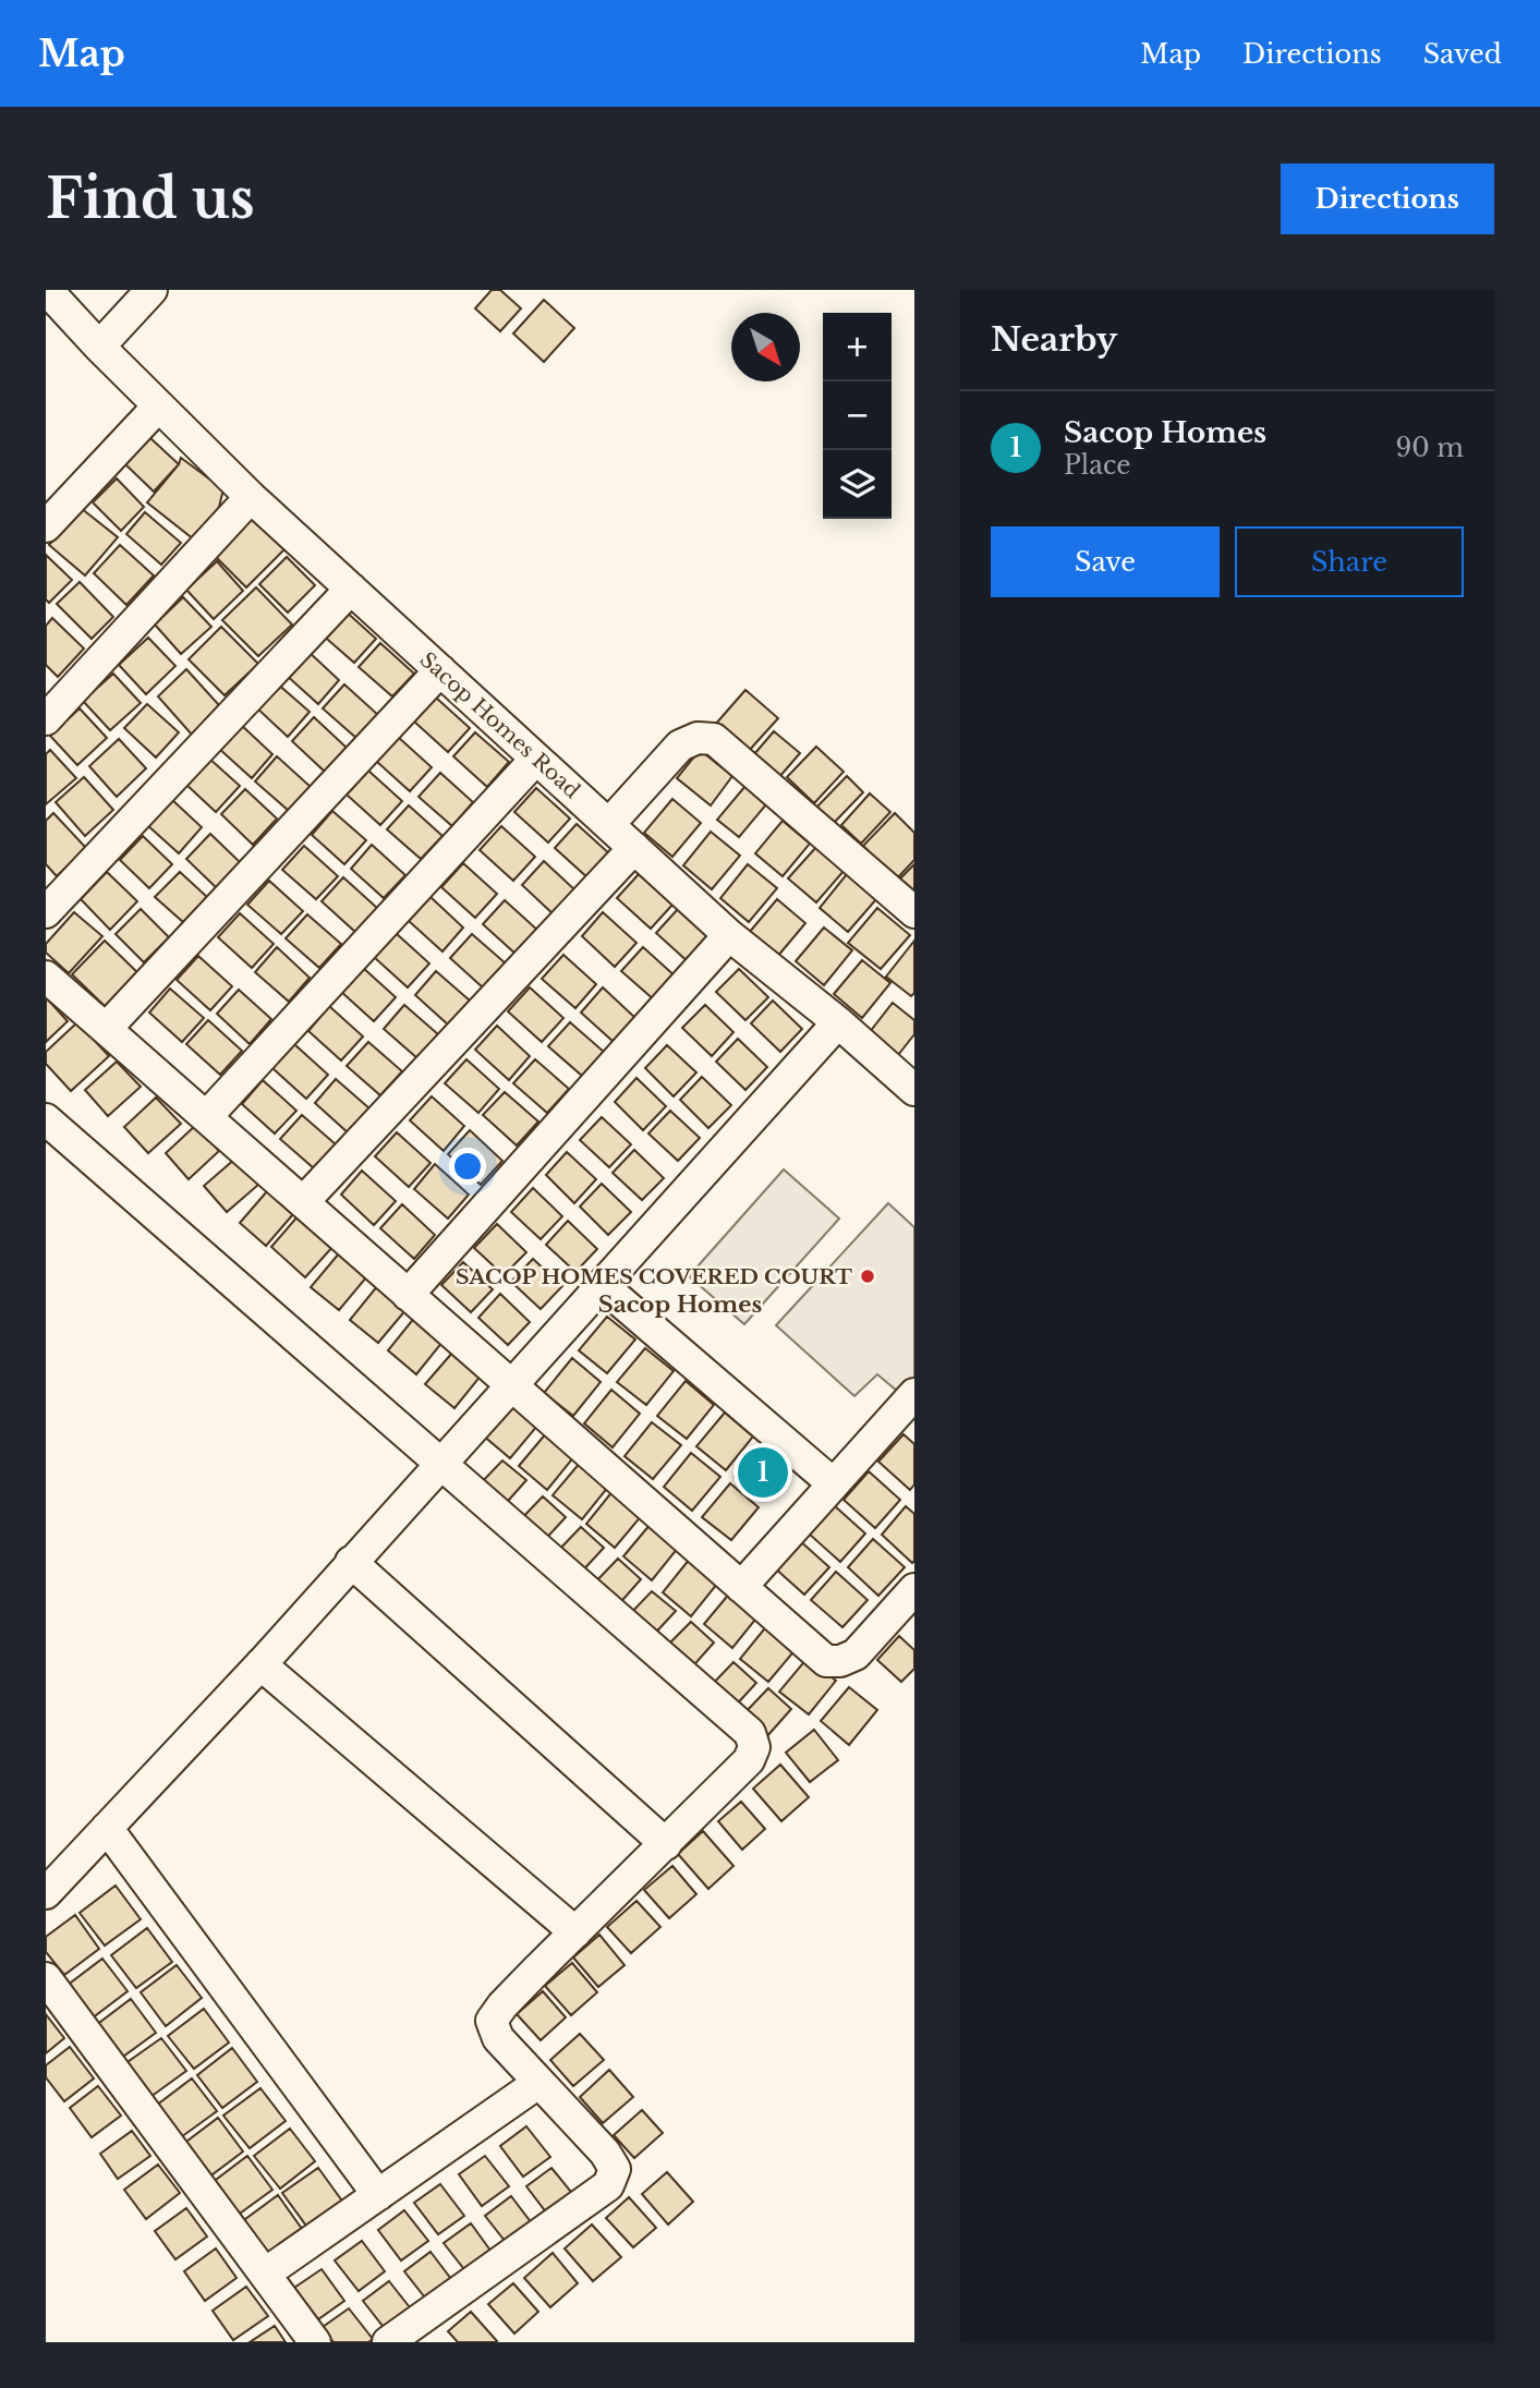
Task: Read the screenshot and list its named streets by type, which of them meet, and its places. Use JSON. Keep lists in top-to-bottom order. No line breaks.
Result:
{"streets":{"street":["Sacop Homes Road"]},"districts":["Sacop Homes"],"places":["SACOP HOMES COVERED COURT"],"north":"bottom right","page":{"header":"Map","nav":["Map","Directions","Saved"],"buttons":["Directions",["Save","Share"]],"title":"Find us","heading":"Nearby","map_buttons":["+","−"],"list":[{"mark":"1","name":"Sacop Homes","note":"Place","value":"90 m"}],"pins":"1"}}
